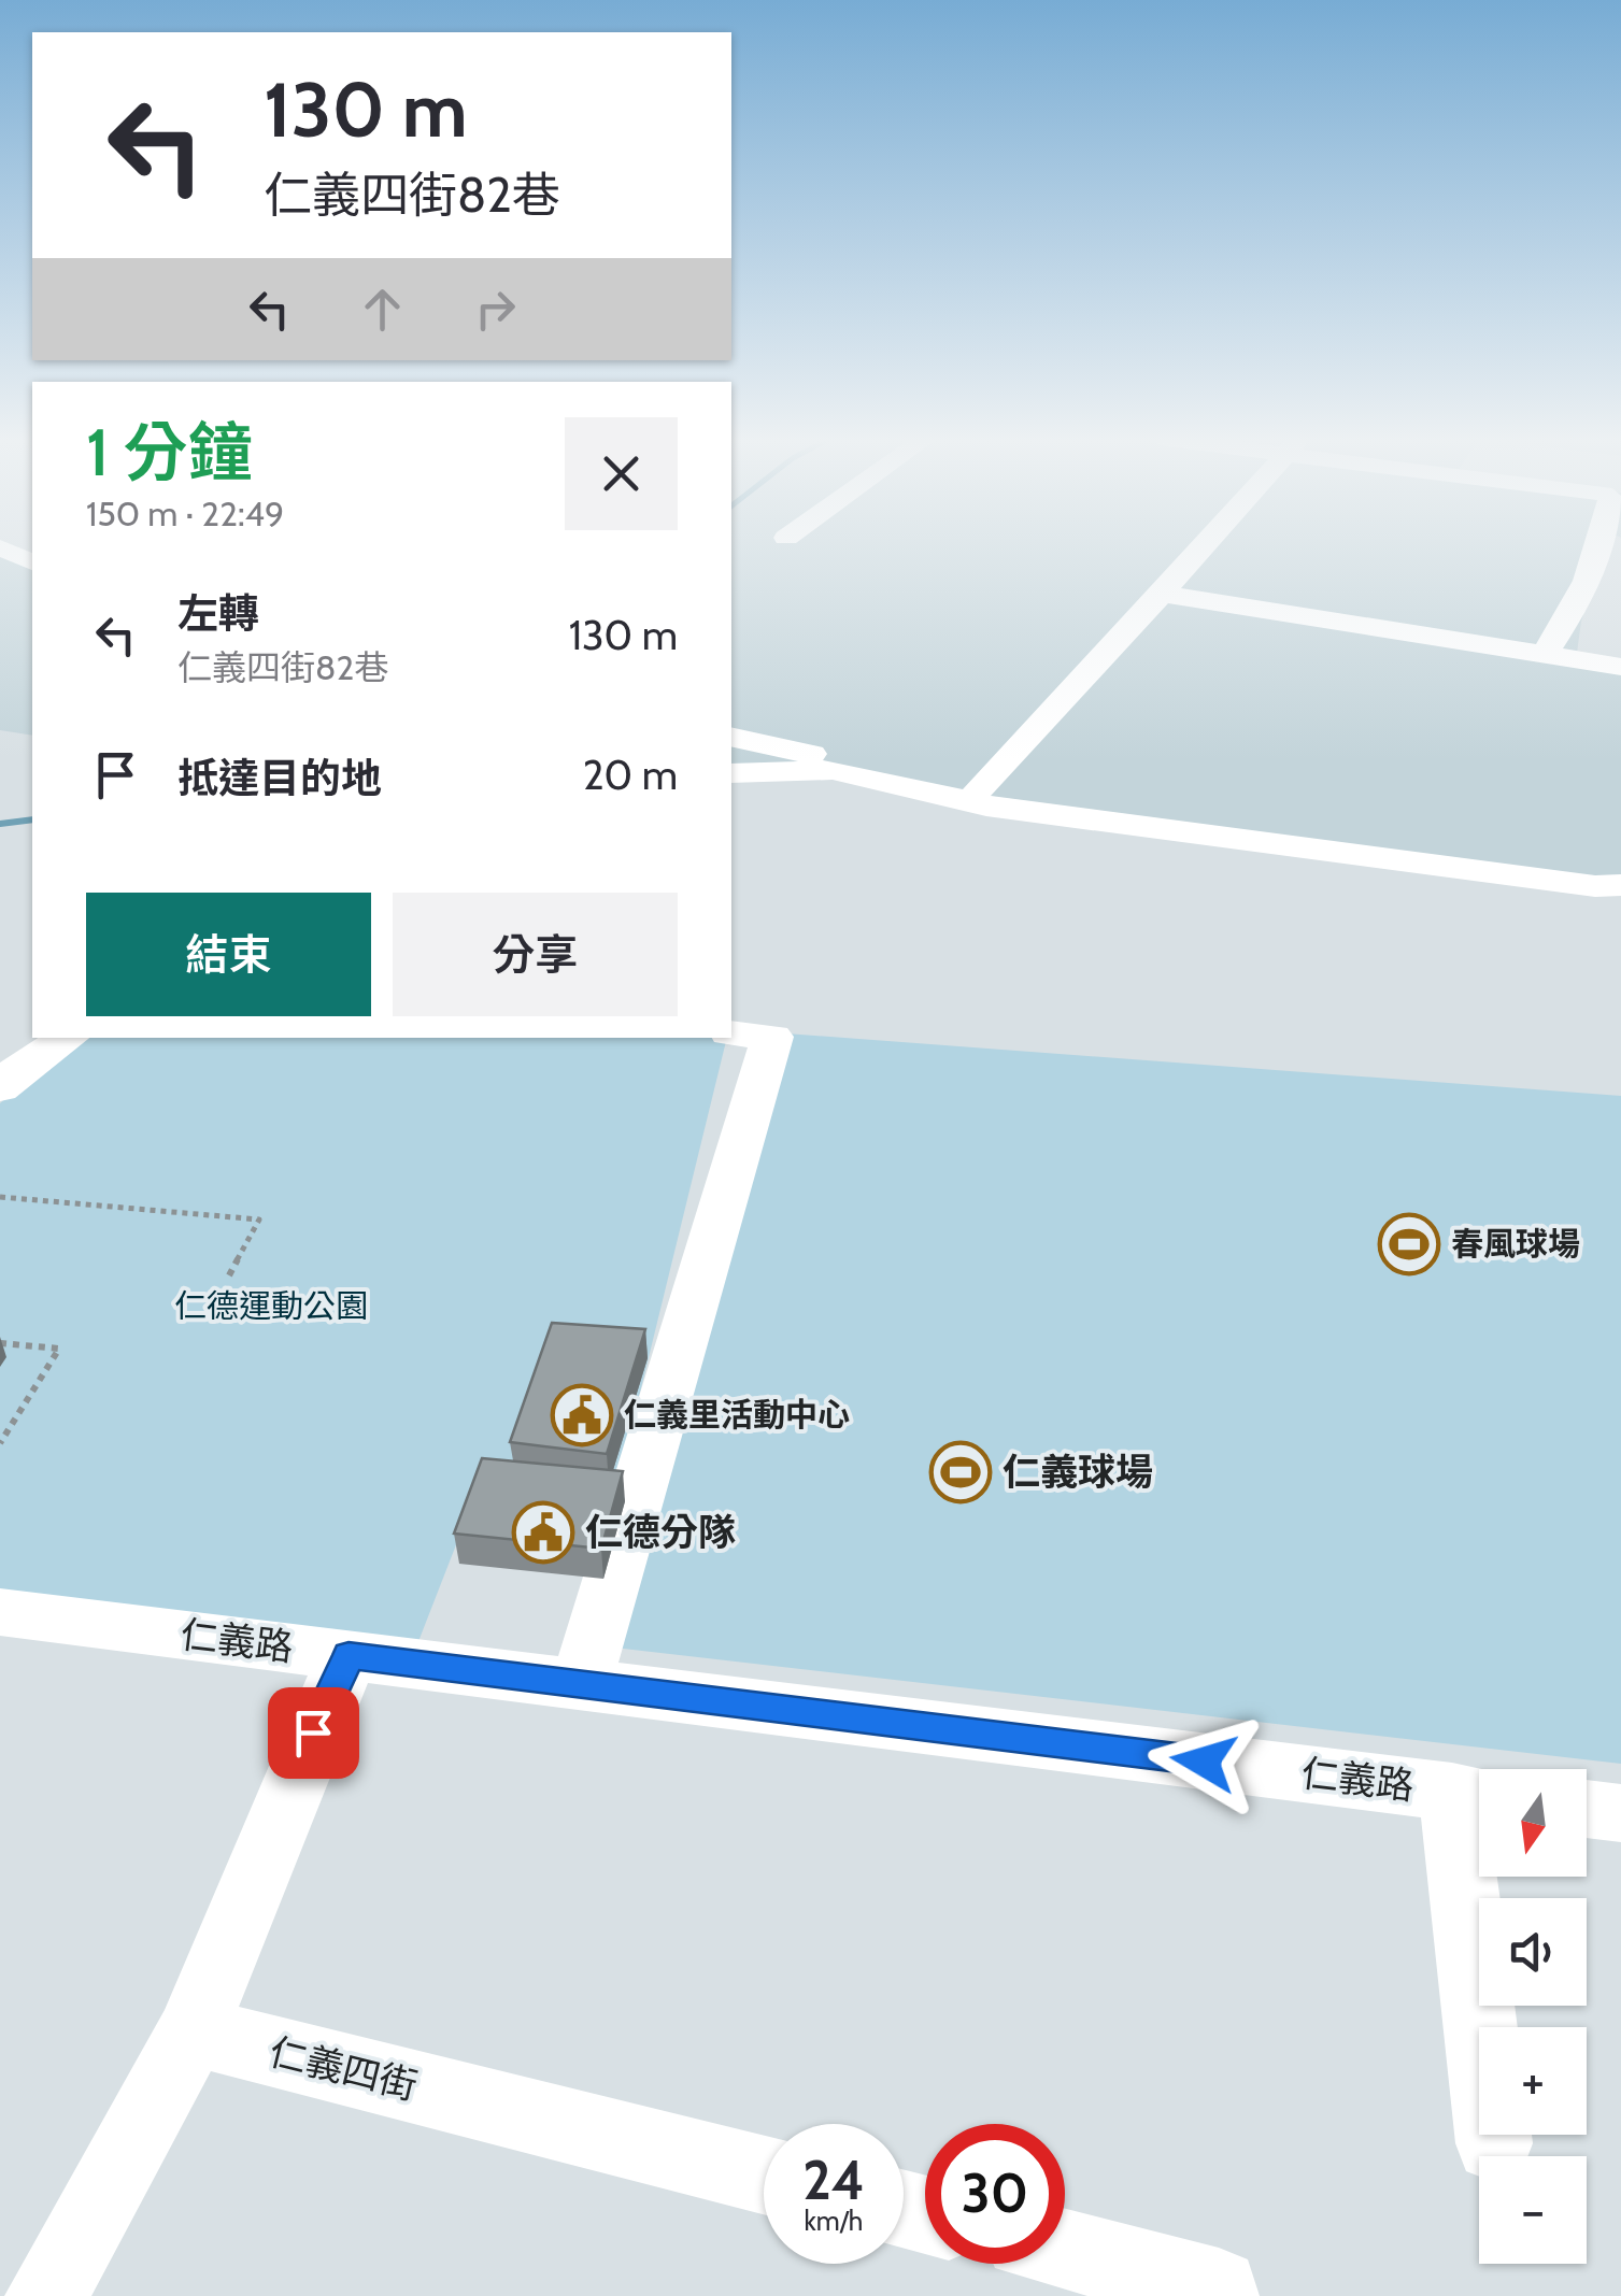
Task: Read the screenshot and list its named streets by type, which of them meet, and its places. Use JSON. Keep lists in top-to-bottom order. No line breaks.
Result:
{"streets":{"street":["仁義路","仁義四街"]},"parks":["仁德運動公園"],"places":{"sports":["春風球場","仁義球場"],"public building":["仁義里活動中心","仁德分隊"]},"north":"bottom","page":{"turn":["130 m","仁義四街82巷"],"heading":["1 分鐘","150 m · 22:49"],"list":[{"name":"左轉","note":"仁義四街82巷","value":"130 m"},{"name":"抵達目的地","value":"20 m"}],"buttons":["結束","分享"],"map_buttons":["+","−"],"speed":"24 km/h","limit":"30"}}
